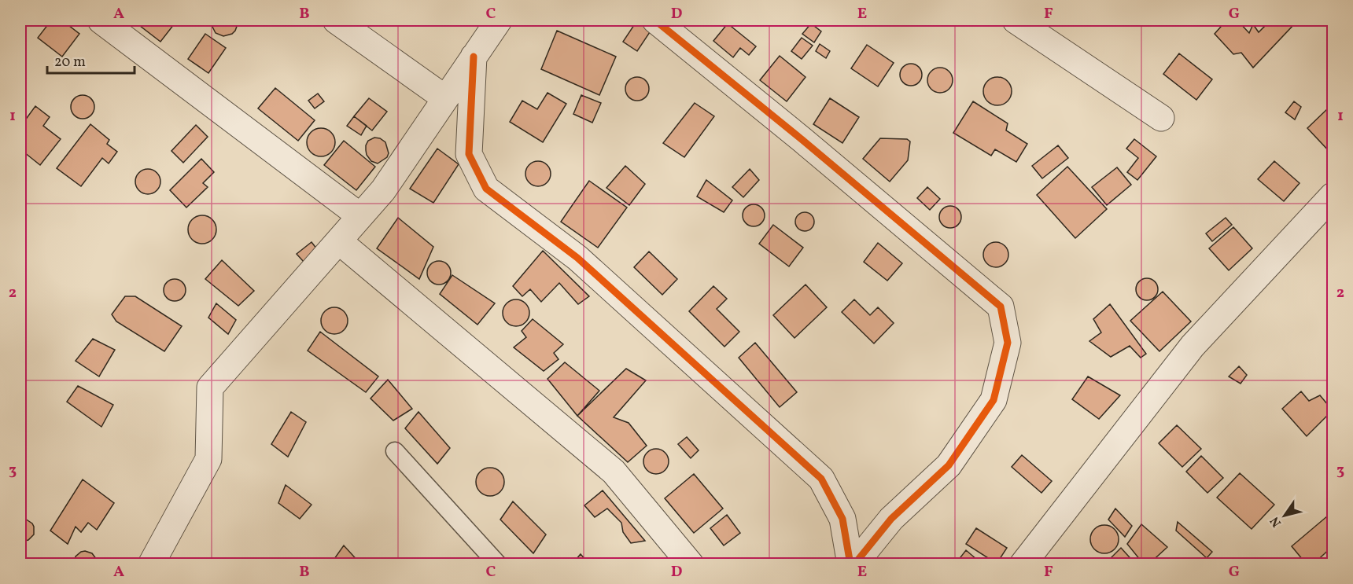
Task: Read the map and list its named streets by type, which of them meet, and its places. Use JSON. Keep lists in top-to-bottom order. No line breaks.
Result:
{"scale_bar":"20 m","north":"bottom left","grid":{"columns":["A","B","C","D","E","F","G"],"rows":["1","2","3"]}}
